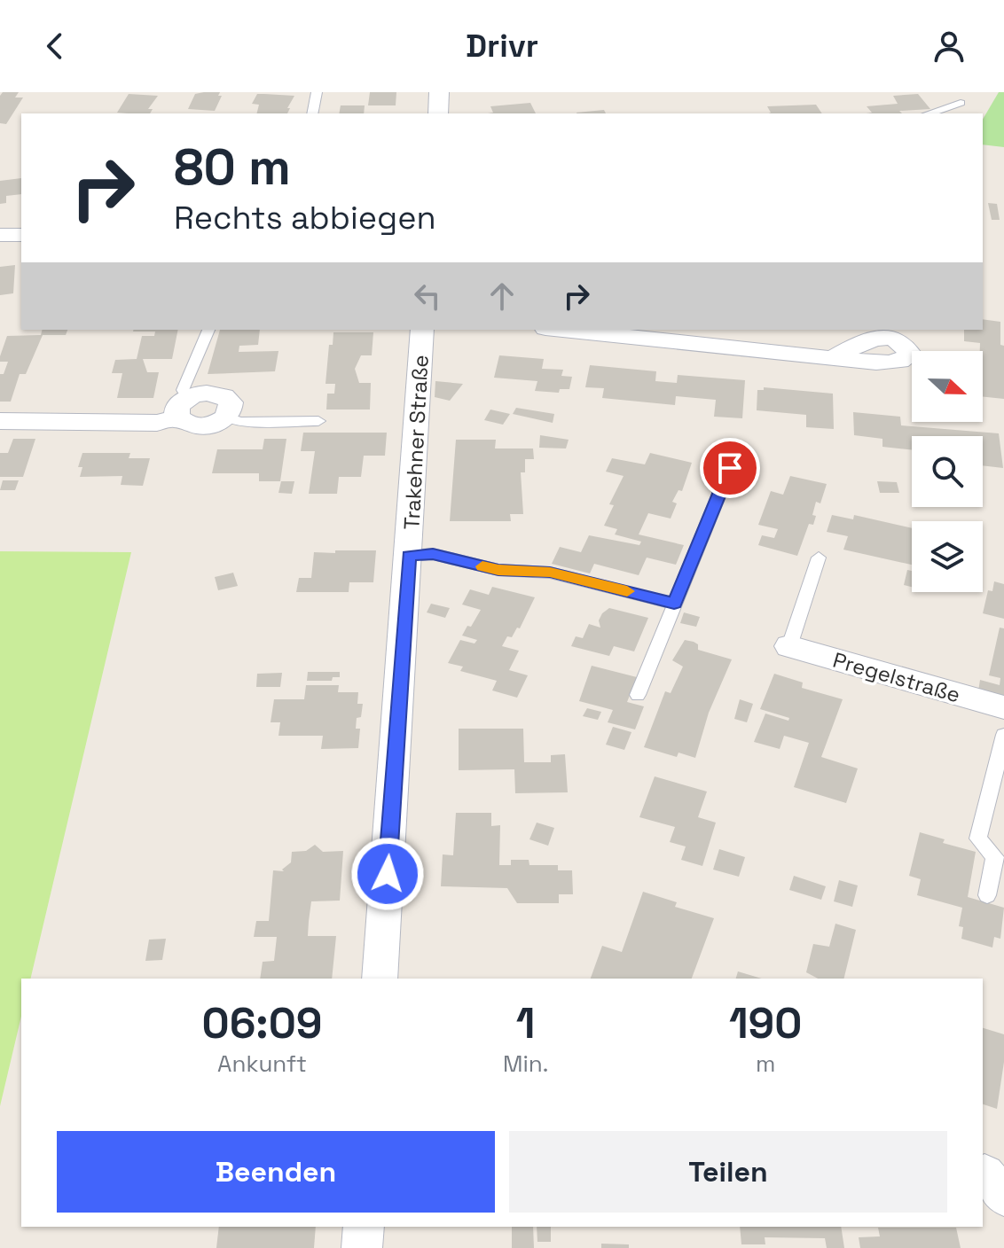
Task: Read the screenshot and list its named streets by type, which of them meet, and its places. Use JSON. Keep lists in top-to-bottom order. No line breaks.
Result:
{"streets":{"street":["Trakehner Straße","Pregelstraße"]},"north":"right","page":{"header":"Drivr","turn":["80 m","Rechts abbiegen"],"eta":["06:09","Ankunft","1","Min.","190","m"],"buttons":["Beenden","Teilen"]}}
